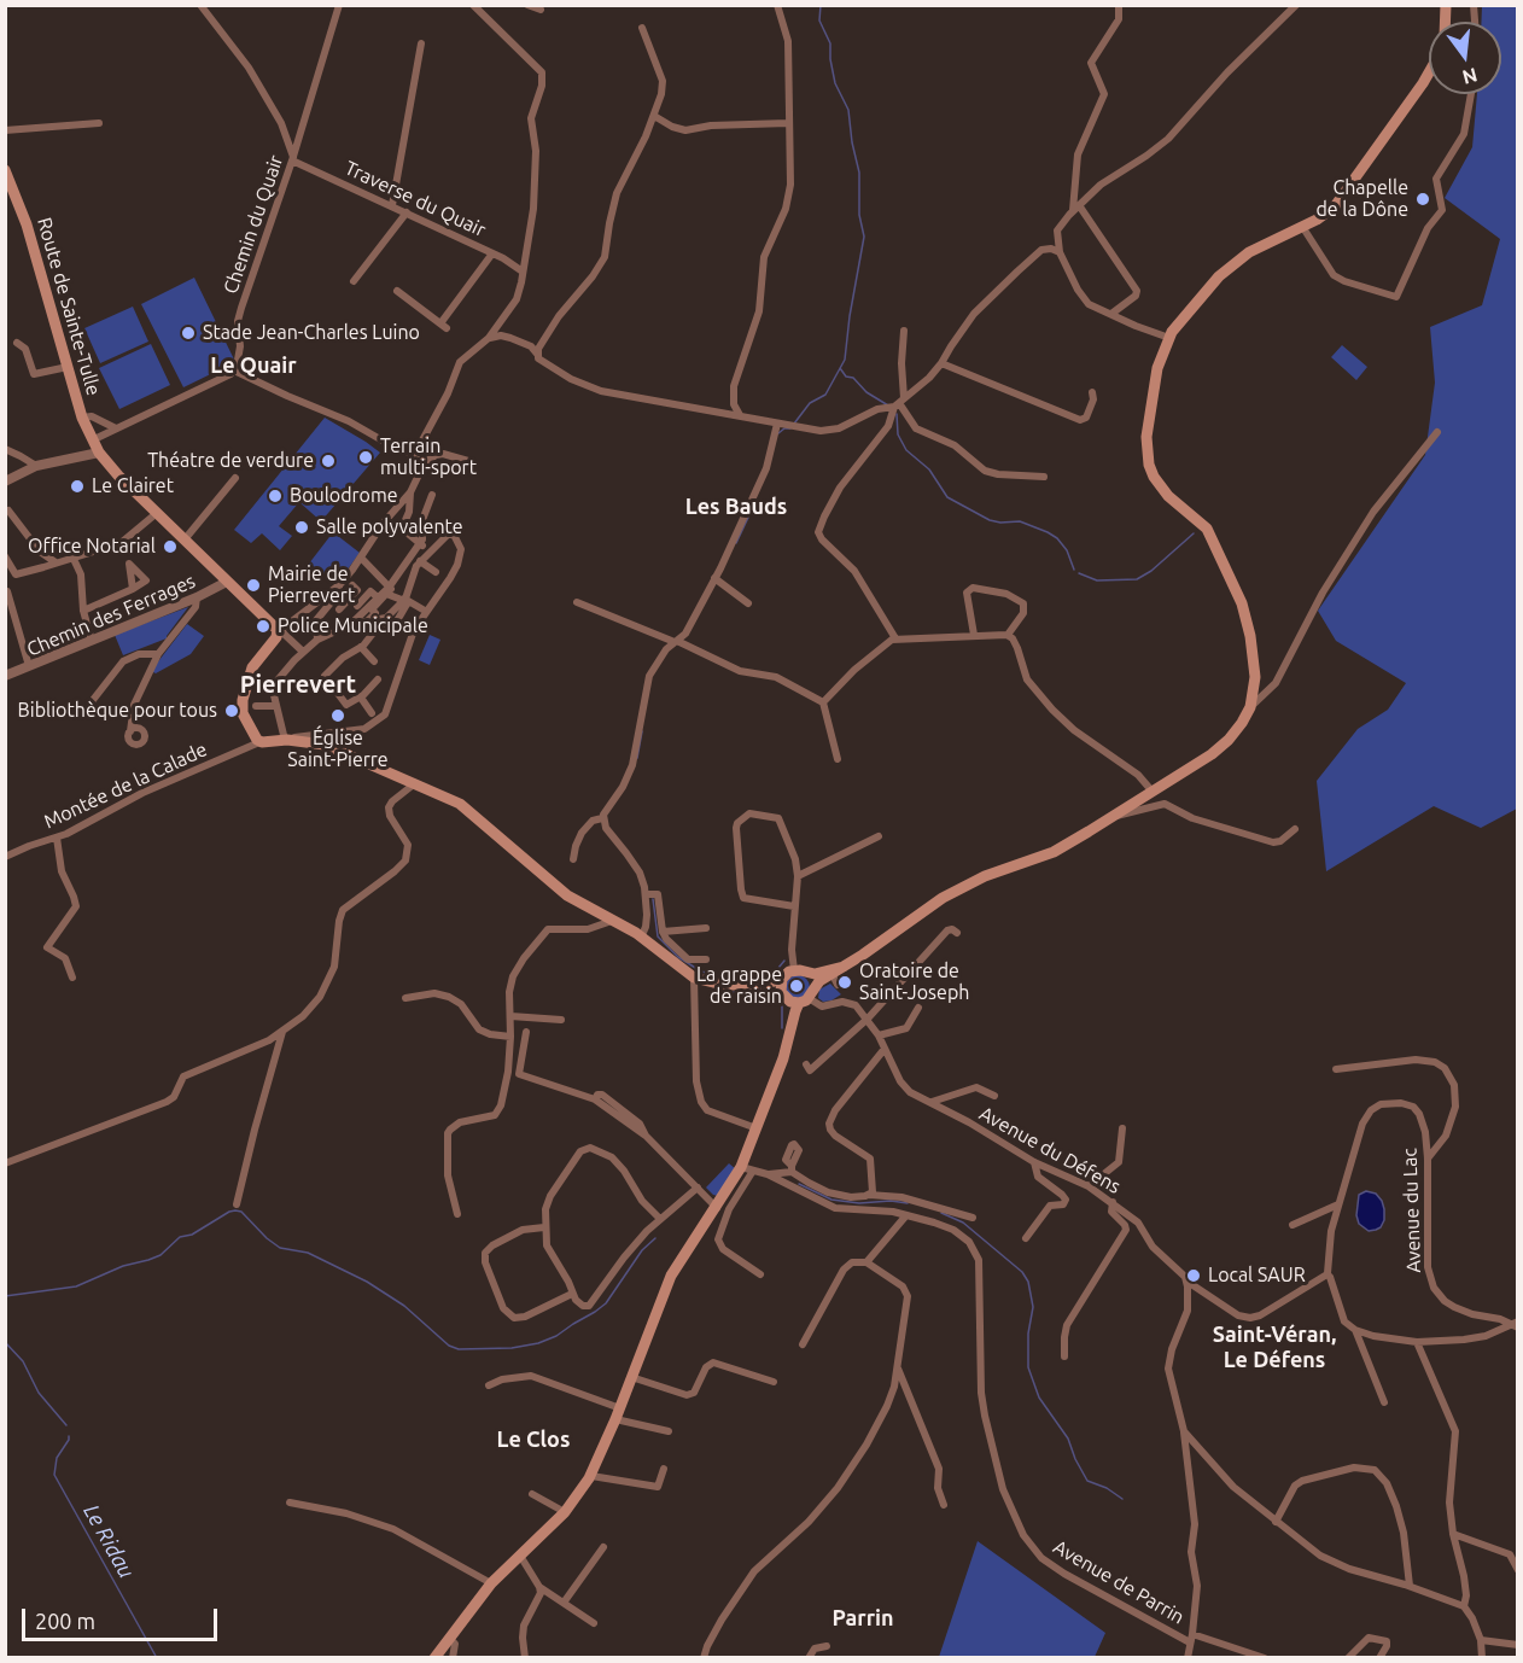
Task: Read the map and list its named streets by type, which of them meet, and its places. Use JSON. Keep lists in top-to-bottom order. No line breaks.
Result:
{"streets":{"main road":["Route de Sainte-Tulle"],"street":["Traverse du Quair","Chemin du Quair","Chemin des Ferrages","Montée de la Calade","Avenue du Défens","Avenue du Lac","Avenue de Parrin"]},"crossings":[["Traverse du Quair","Chemin du Quair"],["Route de Sainte-Tulle","Chemin des Ferrages"],["Avenue du Défens","Avenue du Lac"]],"districts":["Le Quair","Les Bauds","Pierrevert","Saint-Véran, Le Défens","Le Clos","Parrin"],"water":["Le Ridau"],"places":["Chapelle de la Dône","Stade Jean-Charles Luino","Terrain multi-sport","Théatre de verdure","Le Clairet","Boulodrome","Salle polyvalente","Office Notarial","Mairie de Pierrevert","Police Municipale","Bibliothèque pour tous","Église Saint-Pierre","Oratoire de Saint-Joseph","La grappe de raisin","Local SAUR"],"scale_bar":"200 m","north":"bottom"}
